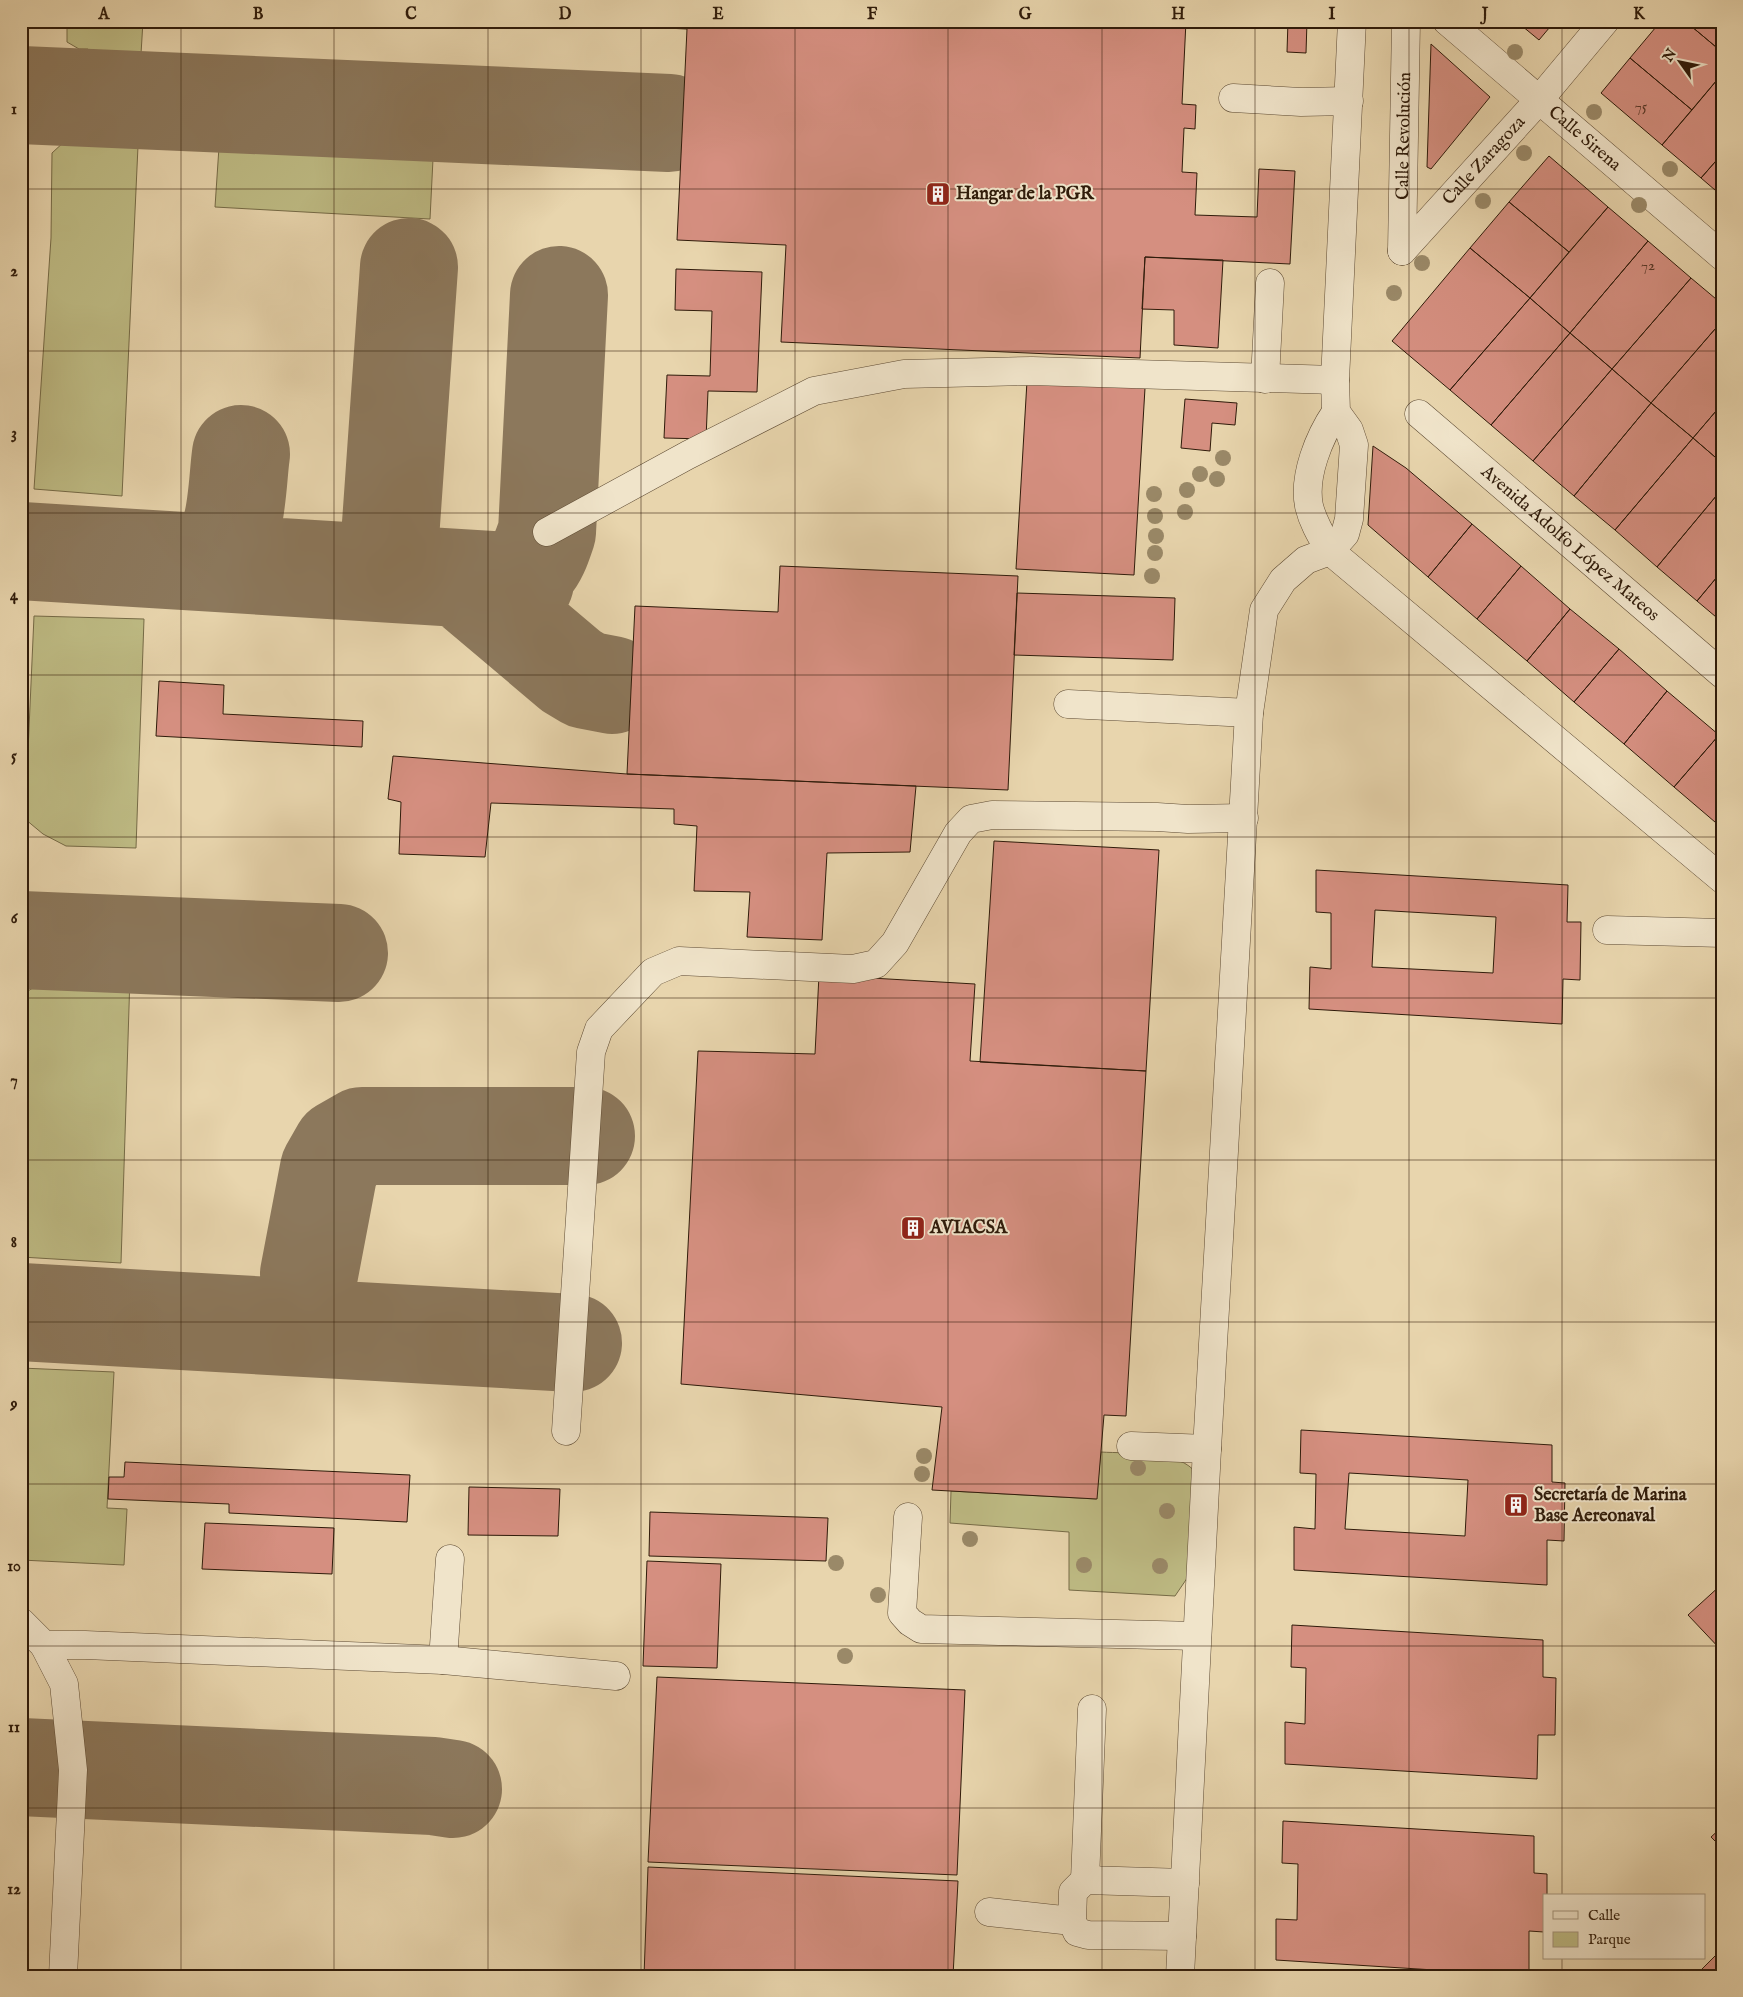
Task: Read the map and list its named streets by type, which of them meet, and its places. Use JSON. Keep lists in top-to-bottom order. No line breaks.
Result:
{"streets":{"street":["Calle Revolución","Calle Sirena","Calle Zaragoza","Avenida Adolfo López Mateos"]},"crossings":[["Calle Revolución","Calle Zaragoza"],["Calle Sirena","Calle Zaragoza"]],"places":{"building":["Hangar de la PGR","AVIACSA","Secretaría de Marina Base Aereonaval"]},"house_numbers":["75","72"],"legend":["Calle","Parque"],"north":"top left","grid":{"columns":["A","B","C","D","E","F","G","H","I","J","K"],"rows":["1","2","3","4","5","6","7","8","9","10","11","12"]}}
